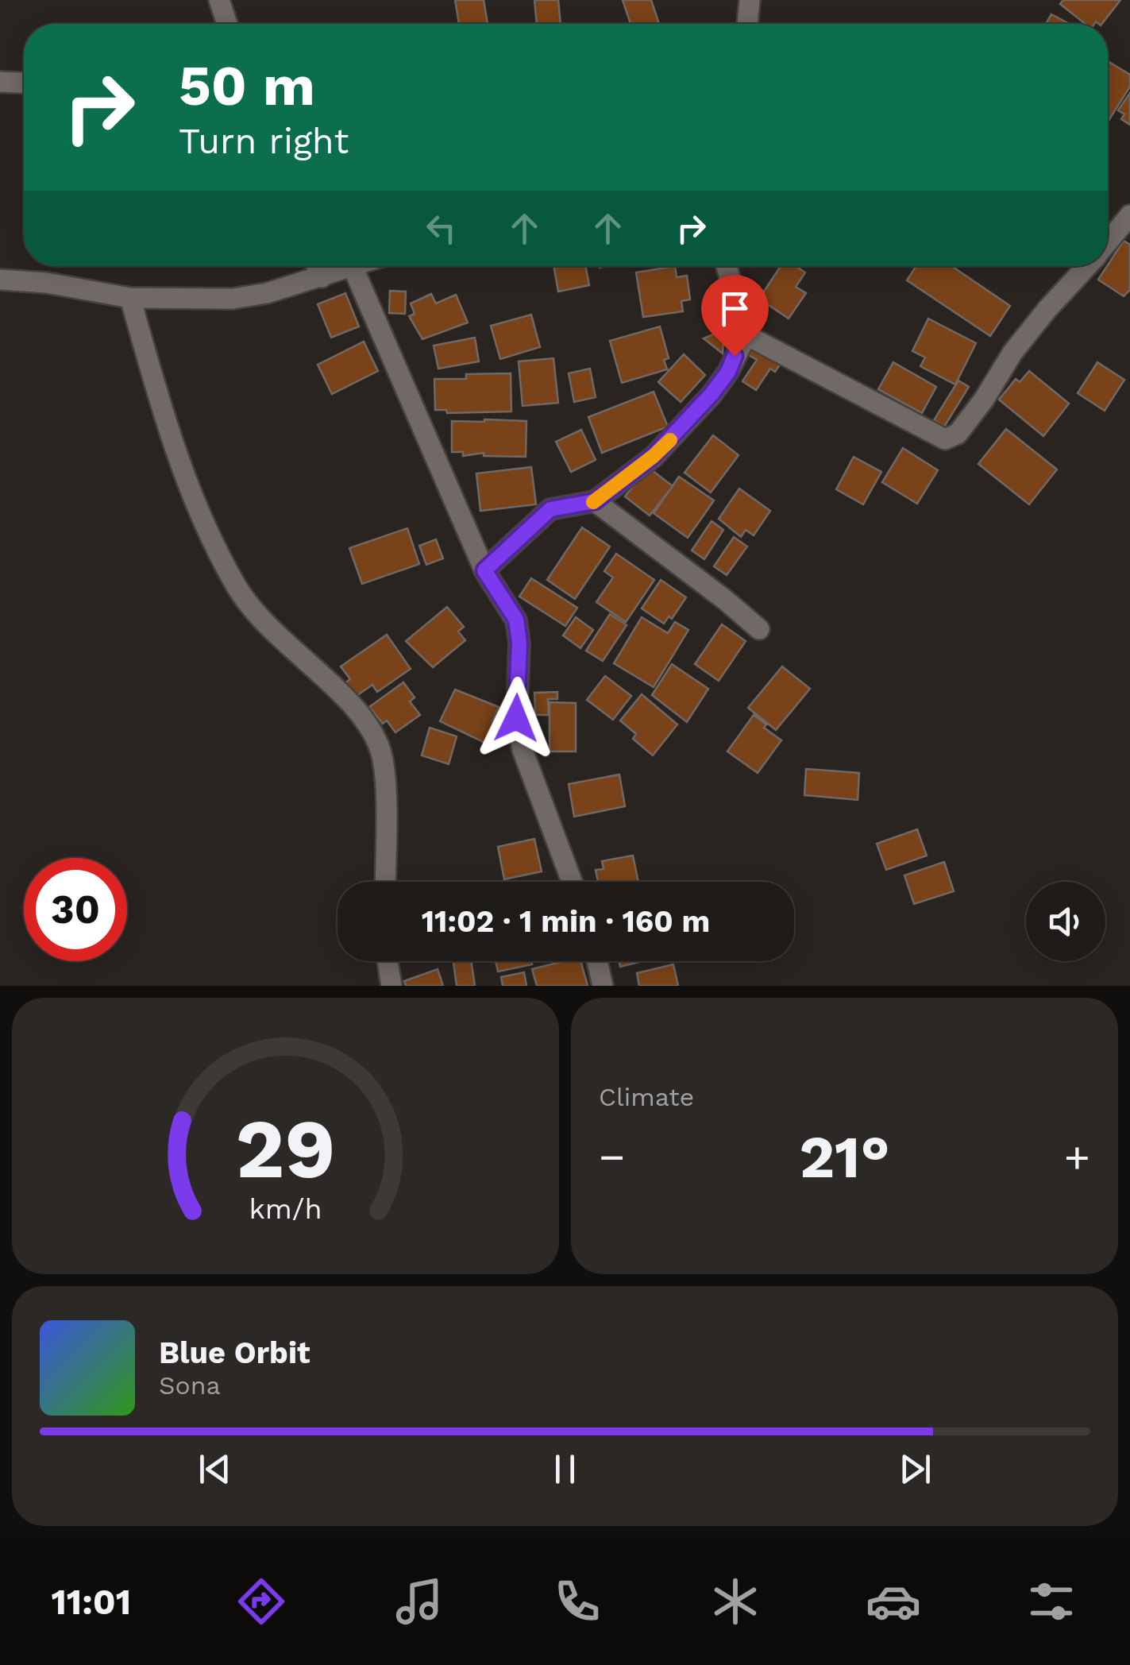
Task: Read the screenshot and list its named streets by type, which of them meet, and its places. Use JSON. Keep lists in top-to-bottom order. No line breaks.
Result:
{"page":{"turn":["50 m","Turn right"],"limit":"30","trip":"11:02 · 1 min · 160 m","tile":"Climate","heat":["−","21°","+"],"song":["Blue Orbit","Sona"],"tabs":"11:01","gauge":["29","km/h"]}}
